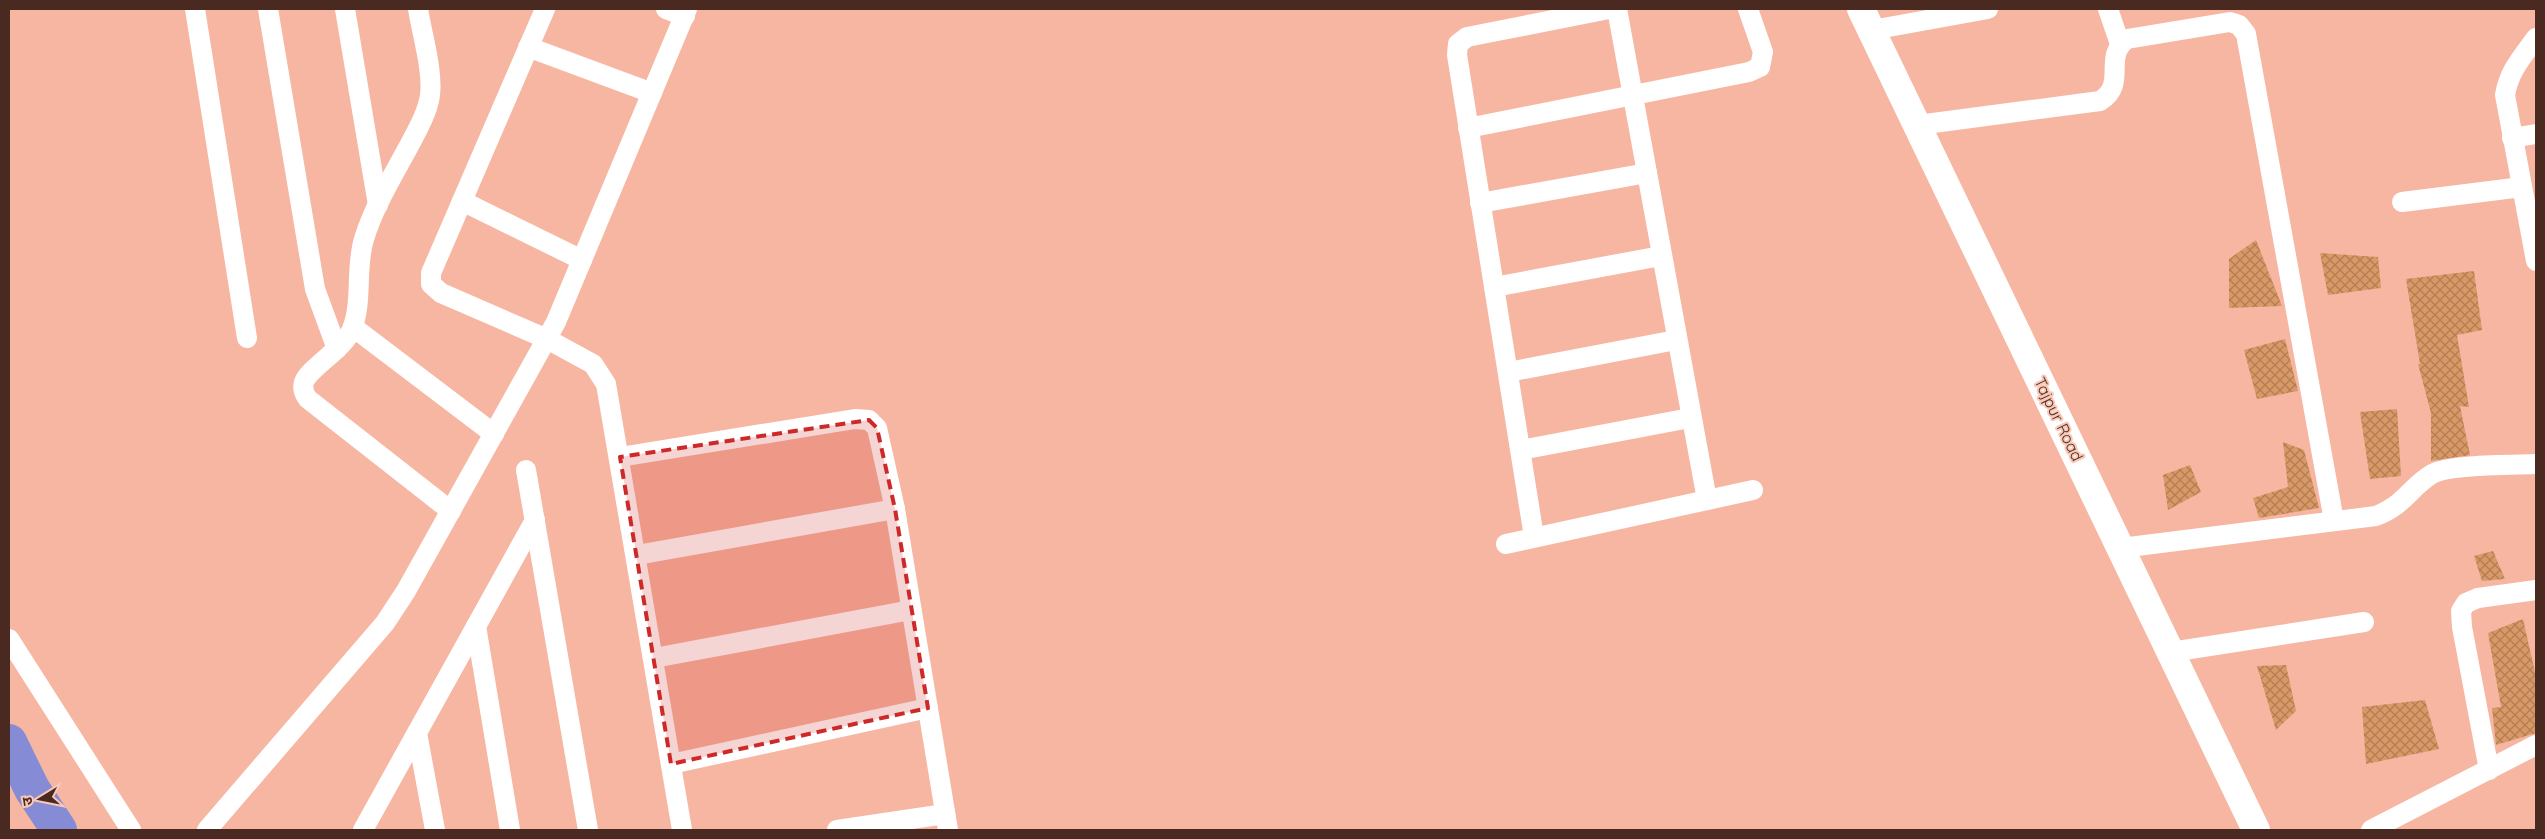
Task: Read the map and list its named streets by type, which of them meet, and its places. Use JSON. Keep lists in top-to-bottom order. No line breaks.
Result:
{"streets":{"main road":["Tajpur Road"]},"north":"left"}
